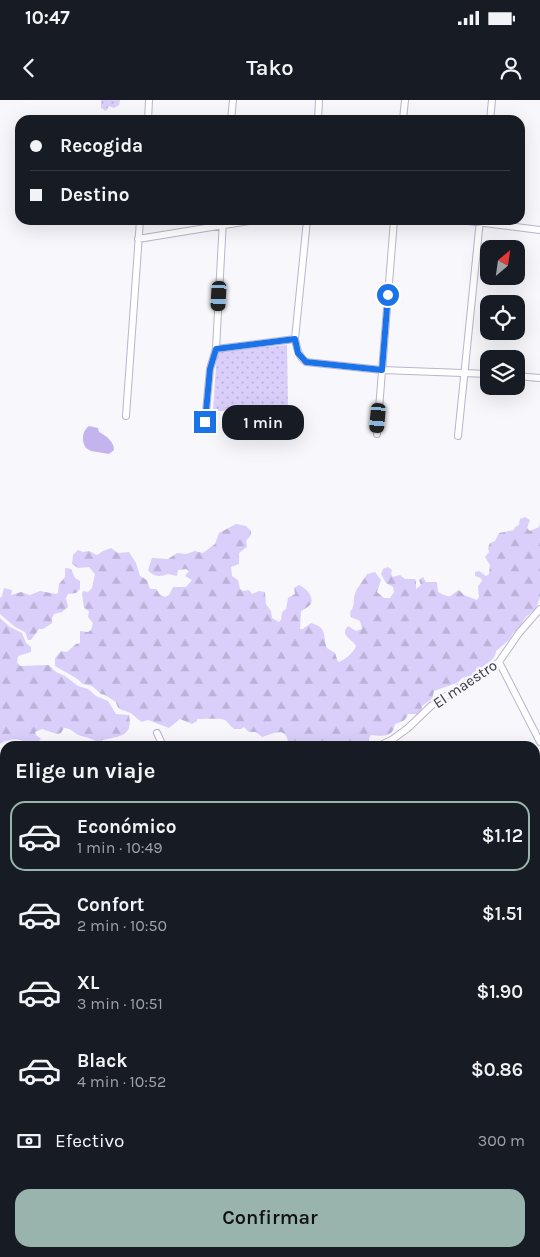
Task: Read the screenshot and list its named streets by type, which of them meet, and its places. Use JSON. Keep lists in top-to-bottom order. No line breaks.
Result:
{"streets":{"street":["El maestro"]},"north":"top right","page":{"status":"10:47","header":"Tako","banner":["Recogida","Destino"],"bubble":"1 min","heading":"Elige un viaje","list":[{"name":"Económico","note":"1 min · 10:49","value":"$1.12"},{"name":"Confort","note":"2 min · 10:50","value":"$1.51"},{"name":"XL","note":"3 min · 10:51","value":"$1.90"},{"name":"Black","note":"4 min · 10:52","value":"$0.86"}],"pay":["Efectivo","300 m"],"buttons":"Confirmar"}}
